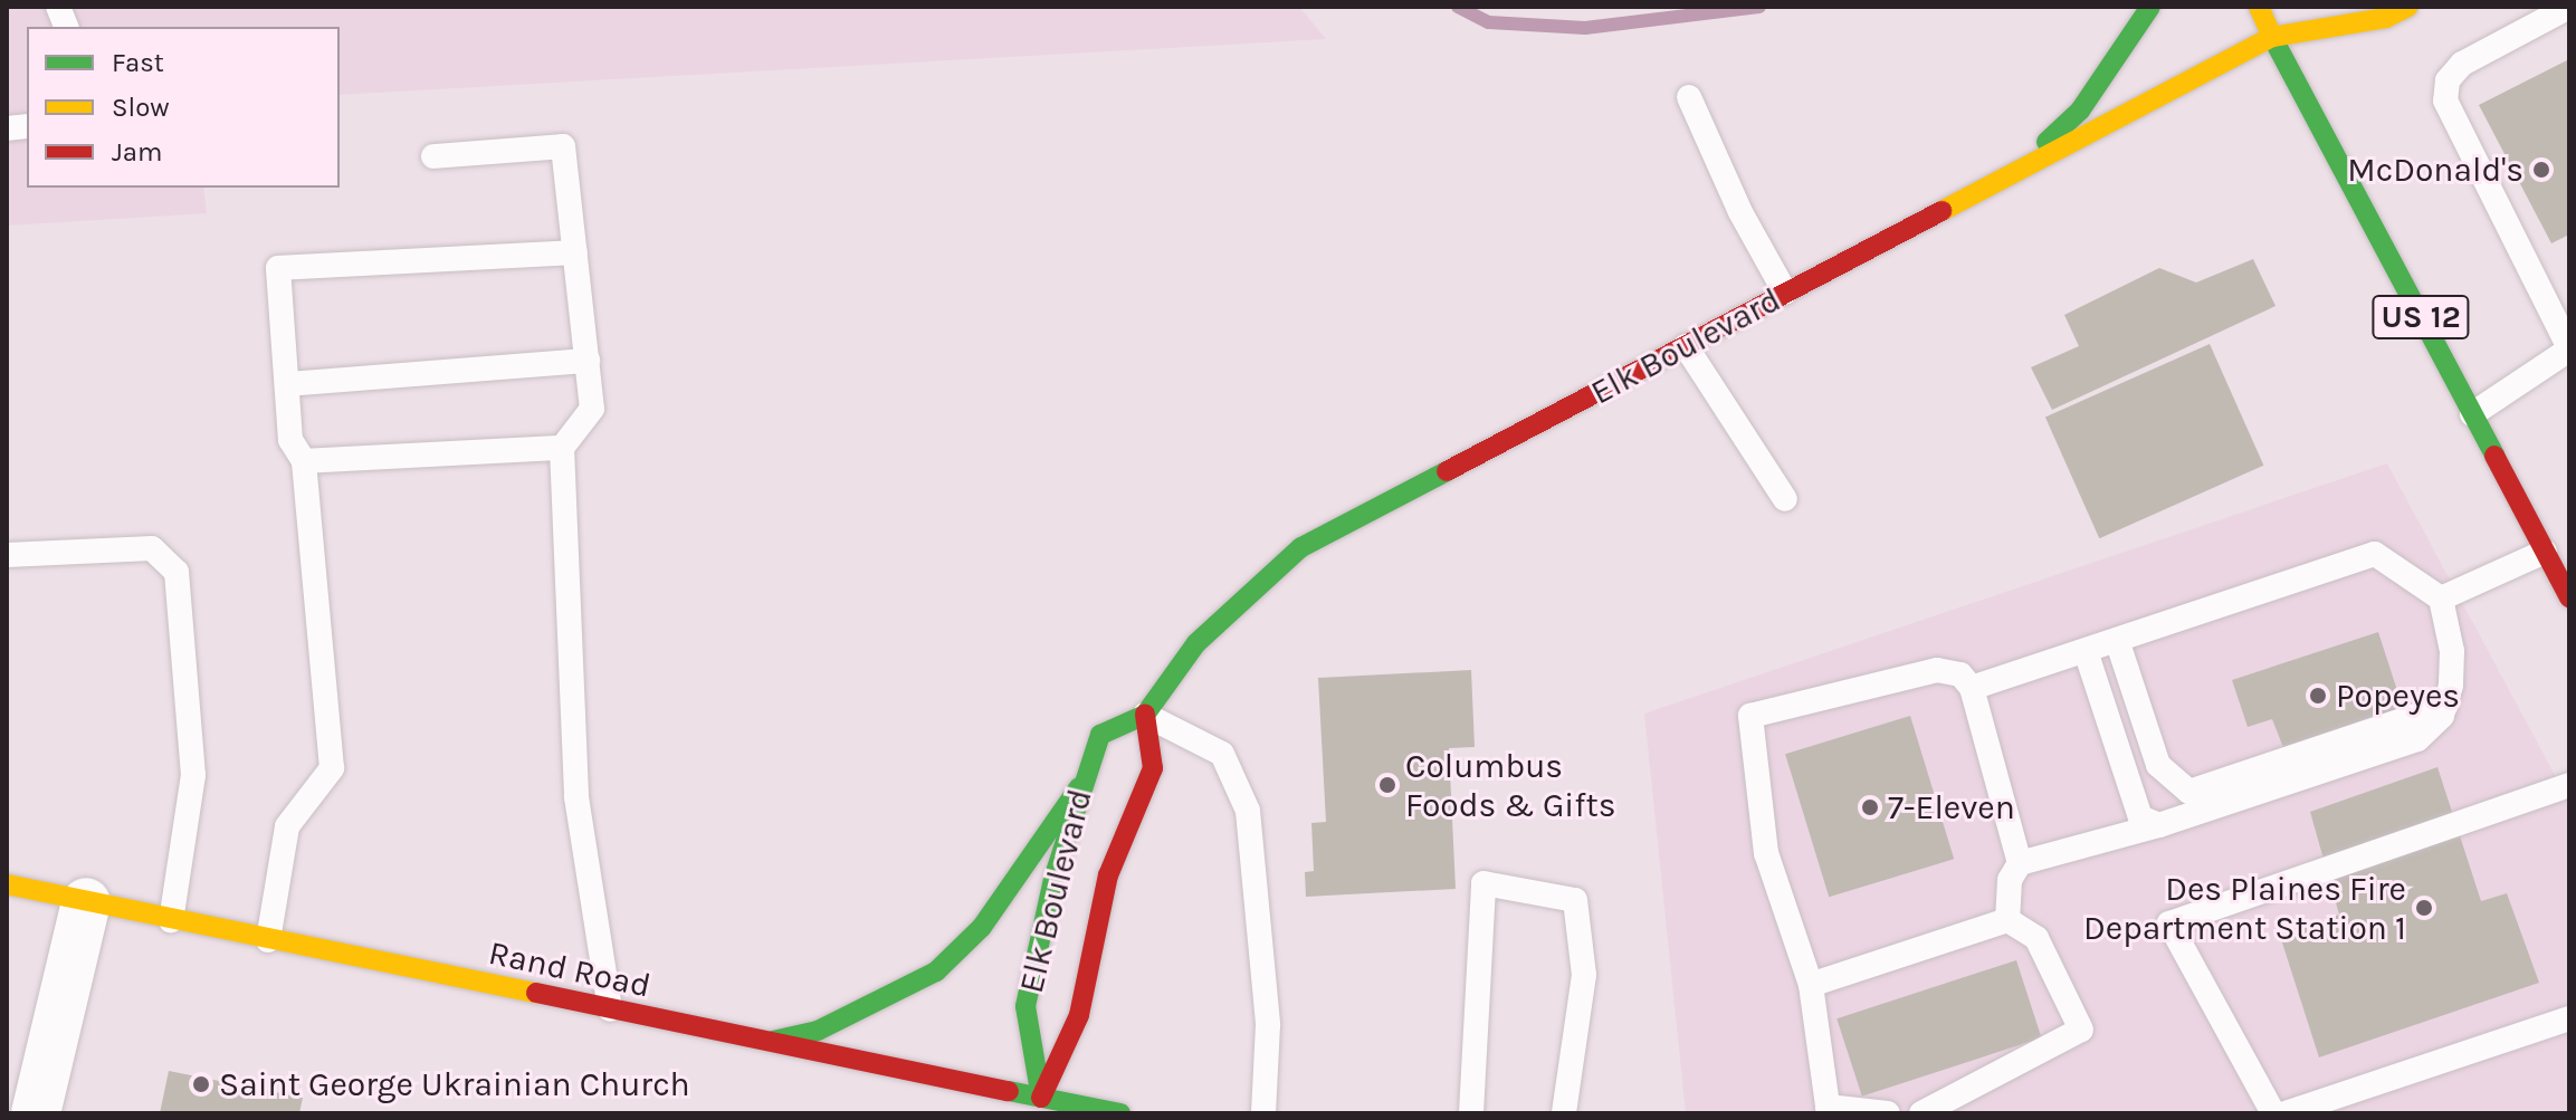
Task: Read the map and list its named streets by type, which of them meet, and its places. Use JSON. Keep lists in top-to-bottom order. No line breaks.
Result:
{"streets":{"main road":["US 12","Elk Boulevard","Rand Road"]},"crossings":[["US 12","Elk Boulevard"],["Elk Boulevard","Rand Road"]],"places":["McDonald's","Popeyes","Columbus Foods & Gifts","7-Eleven","Des Plaines Fire Department Station 1","Saint George Ukrainian Church"],"legend":["Fast","Slow","Jam"]}
